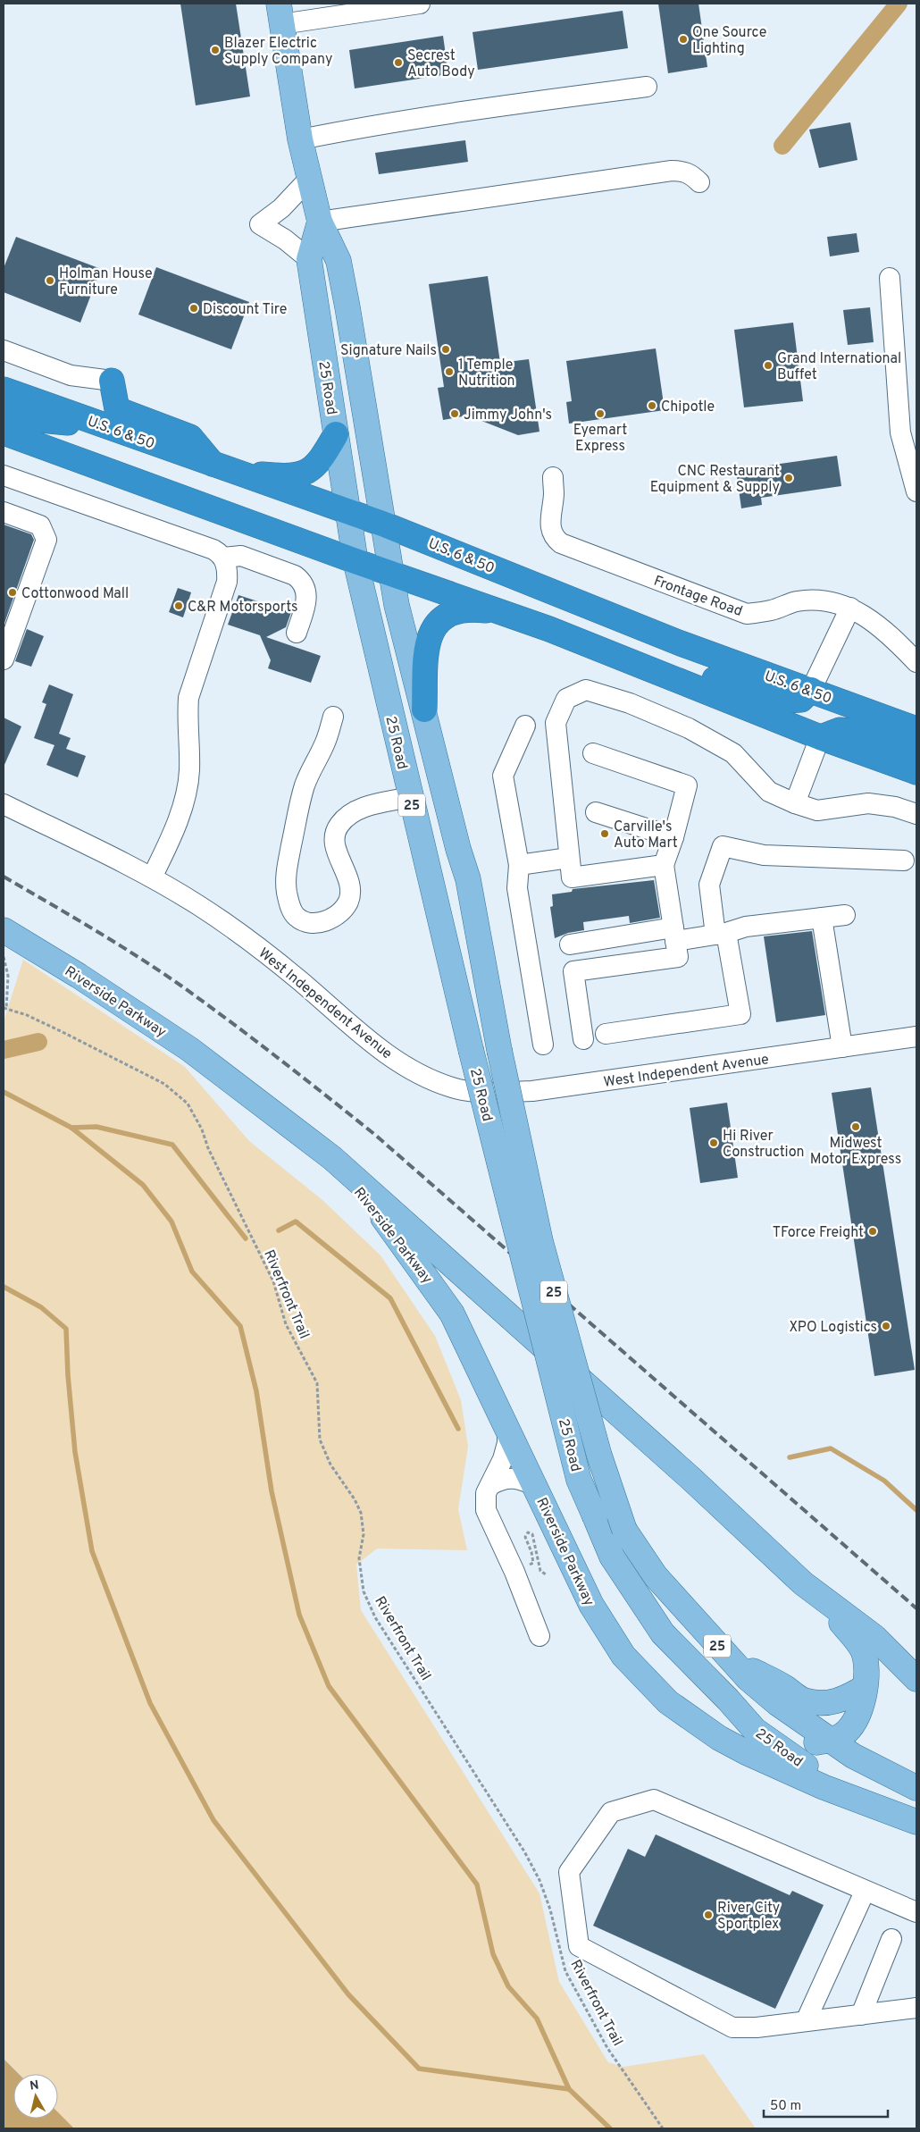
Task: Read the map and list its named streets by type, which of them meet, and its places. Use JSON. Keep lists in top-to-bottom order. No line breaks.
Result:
{"streets":{"highway":["U.S. 6 & 50"],"main road":["25 Road","25","Riverside Parkway"],"street":["Frontage Road","West Independent Avenue"],"path":["Riverfront Trail"]},"crossings":[["25 Road","U.S. 6 & 50"],["25 Road","Riverside Parkway"]],"places":["One Source Lighting","Blazer Electric Supply Company","Secrest Auto Body","Holman House Furniture","Discount Tire","Signature Nails","Grand International Buffet","1 Temple Nutrition","Chipotle","Jimmy John's","Eyemart Express","CNC Restaurant Equipment & Supply","Cottonwood Mall","C&R Motorsports","Carville's Auto Mart","Midwest Motor Express","Hi River Construction","TForce Freight","XPO Logistics","River City Sportplex"],"scale_bar":"50 m","north":"top"}
